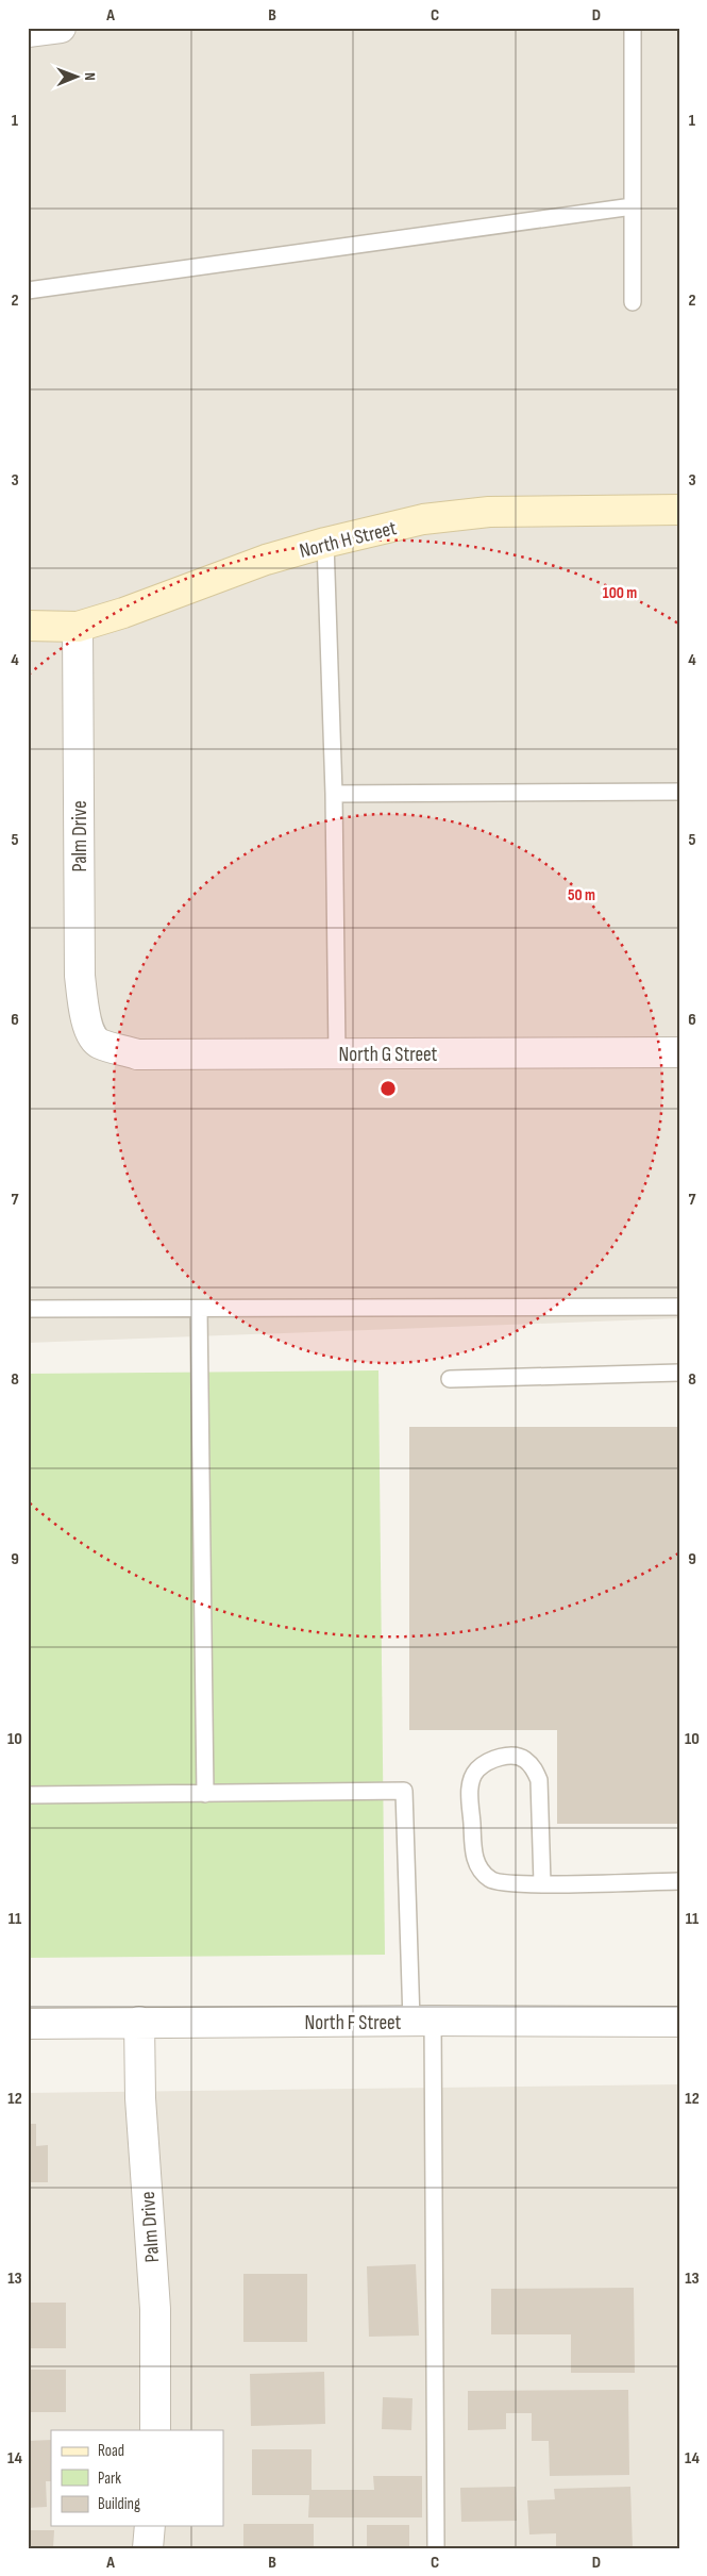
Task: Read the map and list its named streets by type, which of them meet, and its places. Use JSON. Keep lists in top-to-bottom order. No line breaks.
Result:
{"streets":{"street":["North H Street","Palm Drive","North G Street","North F Street"]},"crossings":[["North H Street","Palm Drive"],["Palm Drive","North G Street"],["Palm Drive","North F Street"]],"legend":["Road","Park","Building"],"north":"right","grid":{"columns":["A","B","C","D"],"rows":["1","2","3","4","5","6","7","8","9","10","11","12","13","14"]},"rings":["100 m","50 m"]}
